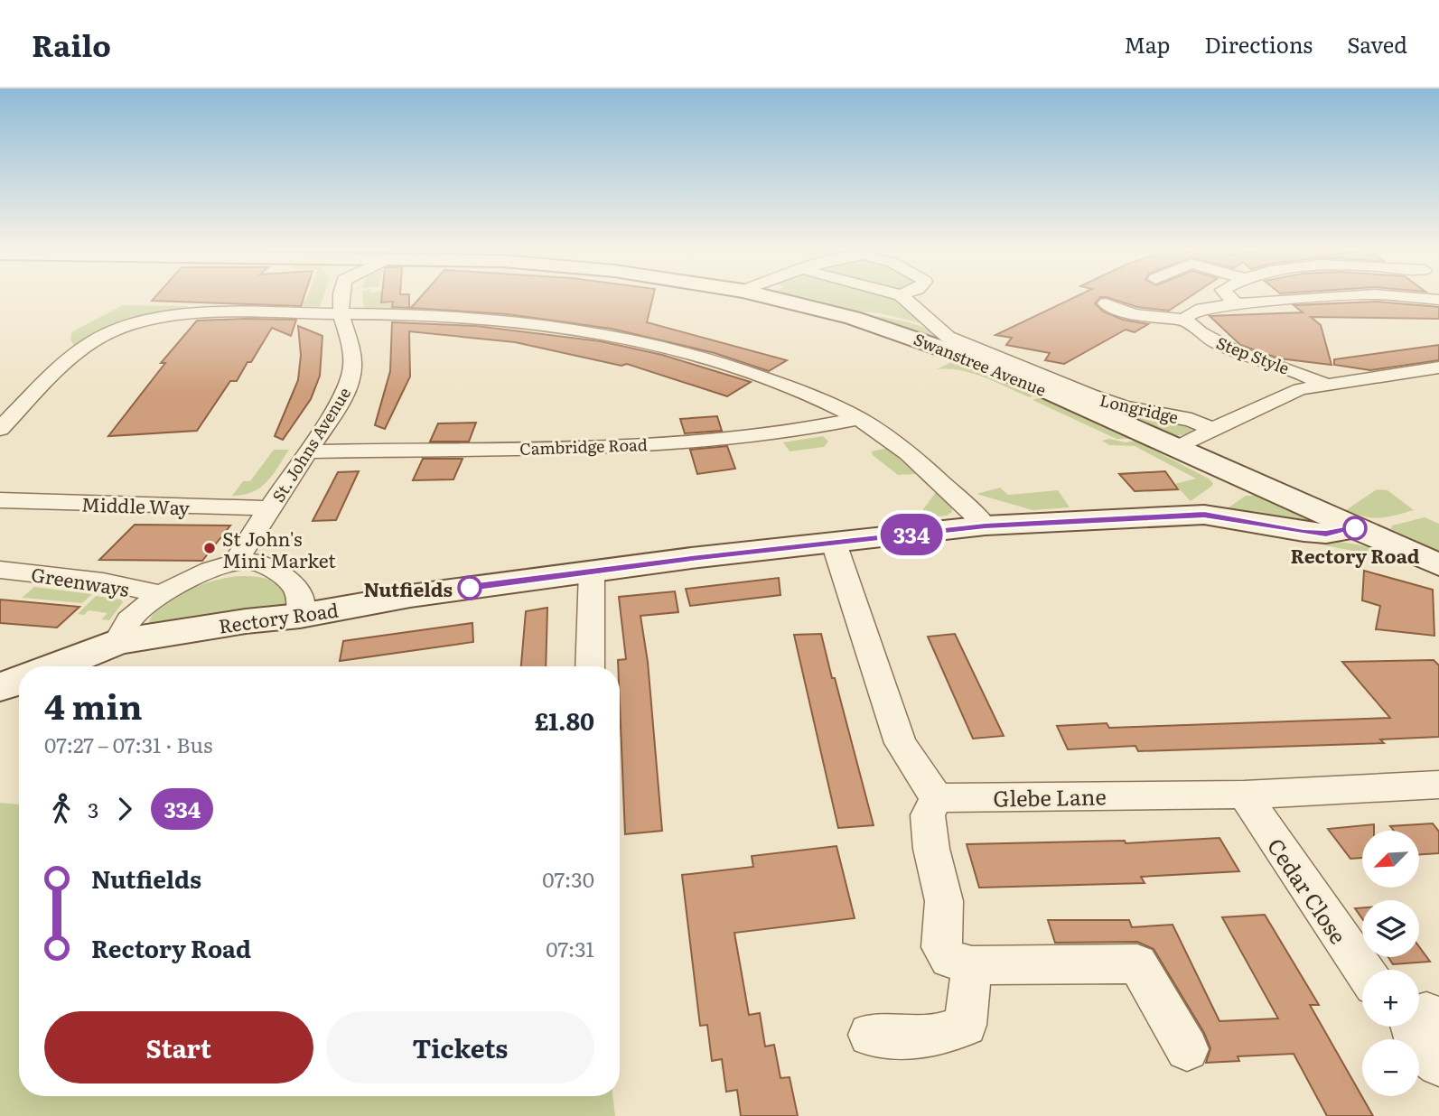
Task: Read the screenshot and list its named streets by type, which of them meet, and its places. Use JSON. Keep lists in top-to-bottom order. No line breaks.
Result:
{"streets":{"street":["Step Style","Swanstree Avenue","Longridge","St. Johns Avenue","Cambridge Road","Middle Way","Greenways","Rectory Road","Glebe Lane","Cedar Close"]},"crossings":[["Step Style","Longridge"],["Swanstree Avenue","Longridge"],["Swanstree Avenue","Rectory Road"],["St. Johns Avenue","Cambridge Road"],["St. Johns Avenue","Middle Way"],["Glebe Lane","Cedar Close"]],"places":["Rectory Road","St John's Mini Market","Nutfields"],"lines":["bus line 334"],"north":"bottom left","page":{"header":"Railo","nav":["Map","Directions","Saved"],"on_map":"334","heading":["4 min","07:27 – 07:31 · Bus","£1.80"],"legs":["3","334"],"map_buttons":["+","−"],"list":[{"name":"Nutfields","value":"07:30"},{"name":"Rectory Road","value":"07:31"}],"buttons":["Start","Tickets"]}}
